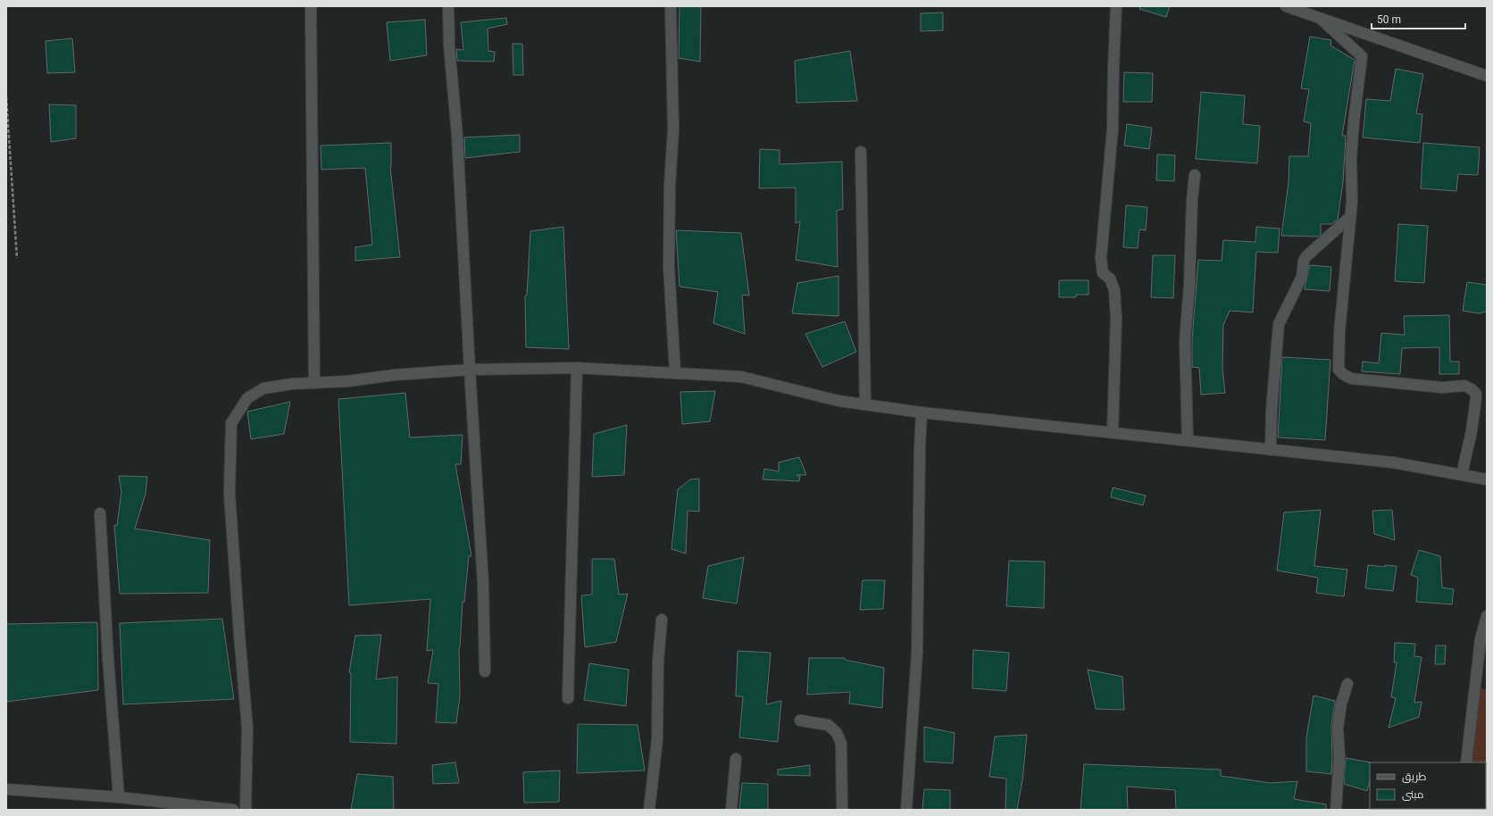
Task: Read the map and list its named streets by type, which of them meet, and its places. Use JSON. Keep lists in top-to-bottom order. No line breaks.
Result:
{"legend":["طريق","مبنى"],"scale_bar":"50 m"}
